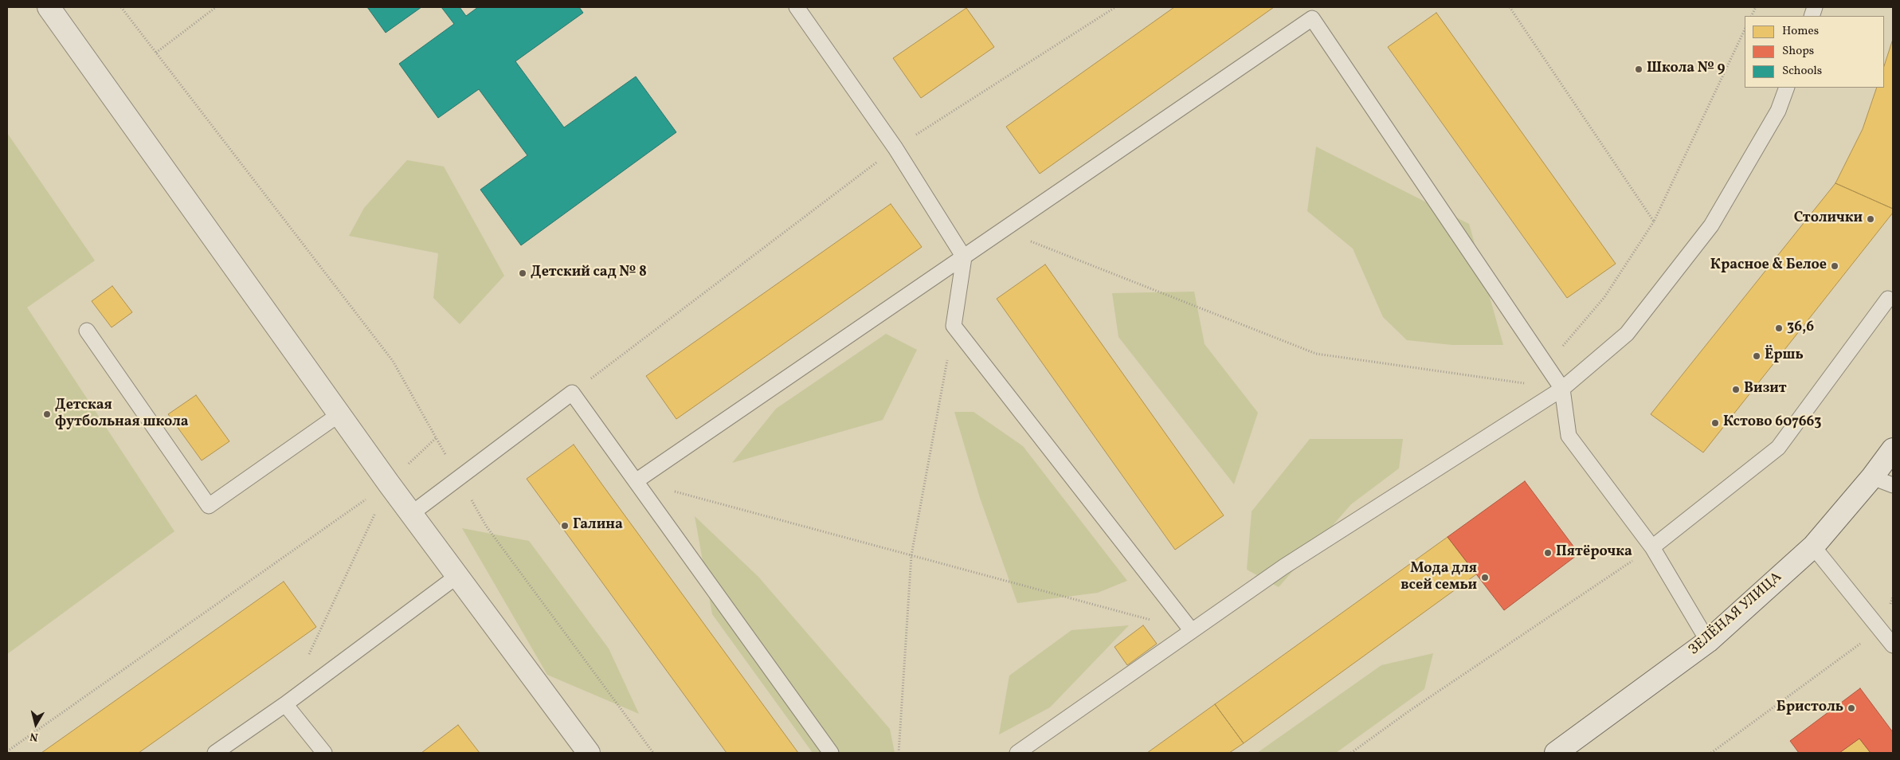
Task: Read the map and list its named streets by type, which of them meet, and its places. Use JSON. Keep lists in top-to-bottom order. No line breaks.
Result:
{"streets":{"street":["ЗЕЛЁНАЯ УЛИЦА"]},"places":["Школа № 9","Столички","Красное & Белое","Детский сад № 8","36,6","Ёршь","Визит","Детская футбольная школа","Кстово 607663","Галина","Пятёрочка","Мода для всей семьи","Бристоль"],"legend":["Homes","Shops","Schools"],"north":"bottom"}
